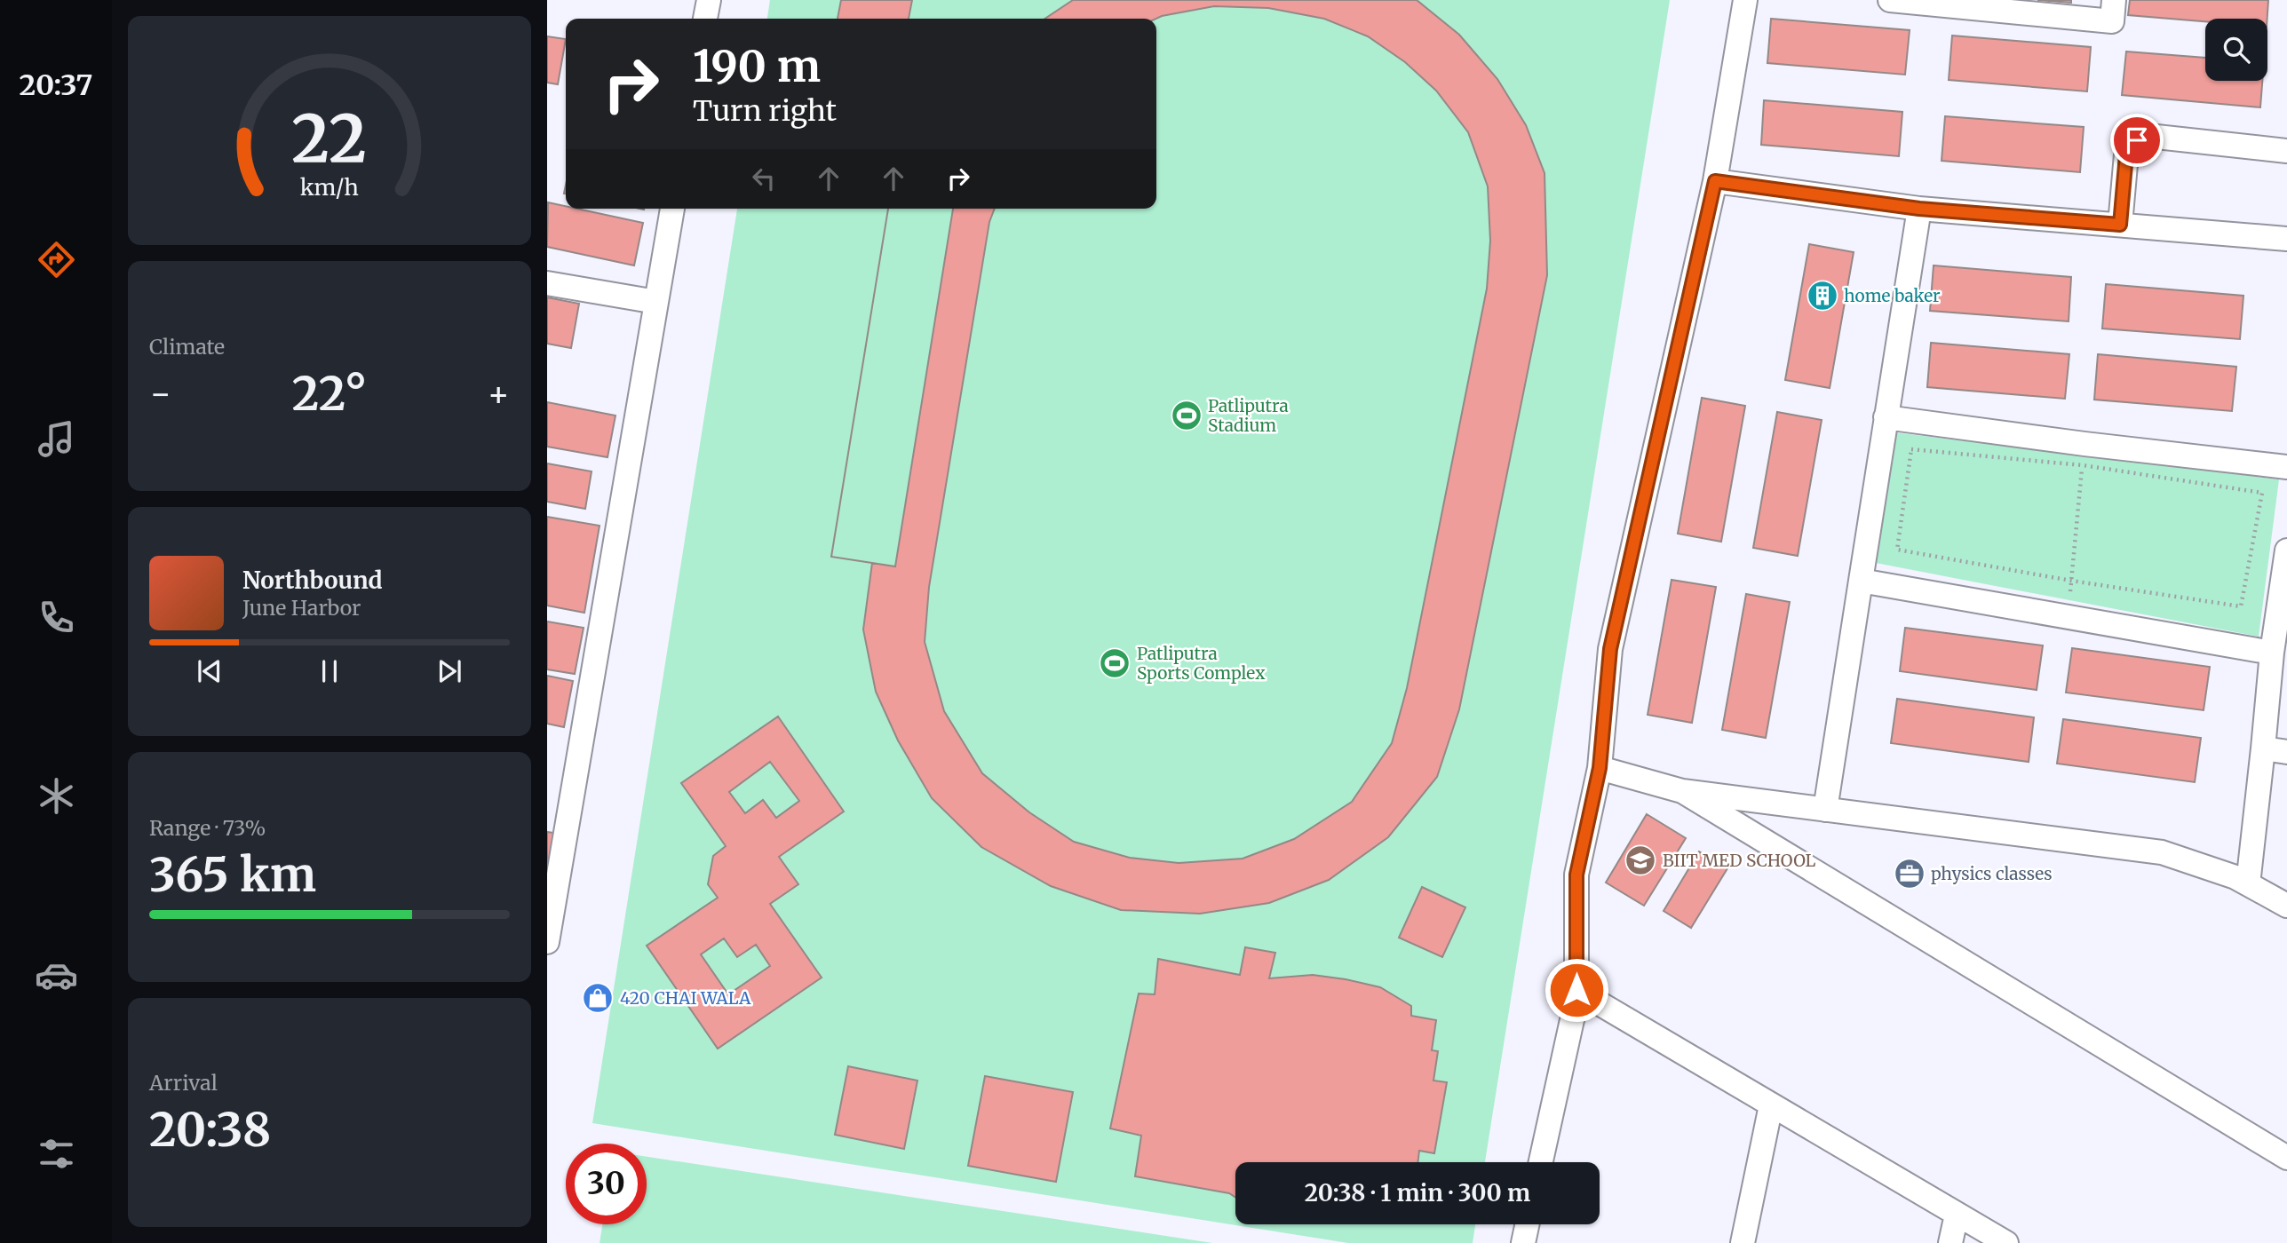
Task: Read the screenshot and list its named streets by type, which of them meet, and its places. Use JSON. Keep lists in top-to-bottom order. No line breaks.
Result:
{"places":{"building":["home baker"],"sports":["Patliputra Stadium","Patliputra Sports Complex"],"school or university":["BIIT MED SCHOOL"],"office":["physics classes"],"shop":["420 CHAI WALA"]},"page":{"tabs":"20:37","turn":["190 m","Turn right"],"tile":["Climate",["Range · 73%","365 km"],["Arrival","20:38"]],"heat":["−","22°","+"],"song":["Northbound","June Harbor"],"limit":"30","trip":"20:38 · 1 min · 300 m","gauge":["22","km/h"]}}
